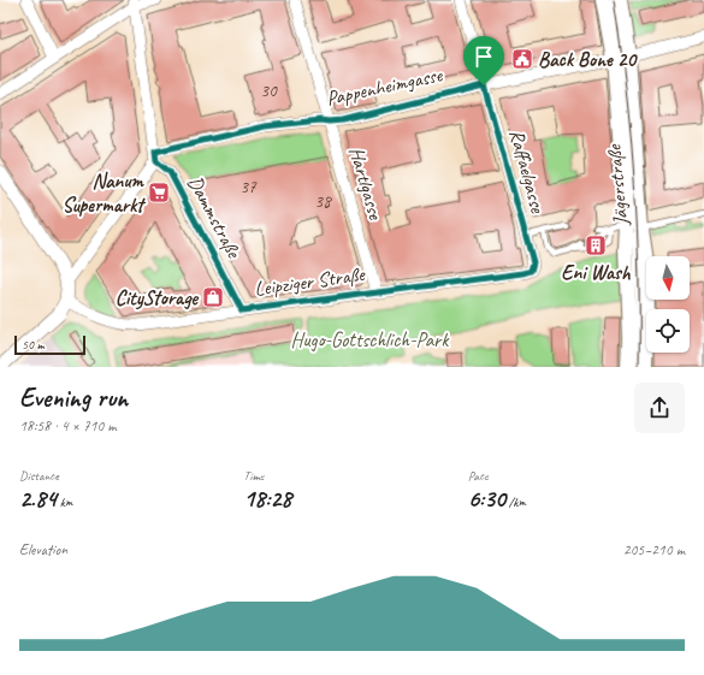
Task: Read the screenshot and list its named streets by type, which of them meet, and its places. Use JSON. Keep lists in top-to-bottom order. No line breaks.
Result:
{"streets":{"main road":["Jägerstraße"],"street":["Pappenheimgasse","Raffaelgasse","Hartlgasse","Dammstraße","Leipziger Straße"]},"crossings":[["Pappenheimgasse","Raffaelgasse"],["Pappenheimgasse","Hartlgasse"],["Pappenheimgasse","Jägerstraße"],["Pappenheimgasse","Dammstraße"],["Raffaelgasse","Leipziger Straße"],["Hartlgasse","Leipziger Straße"],["Dammstraße","Leipziger Straße"]],"parks":["Hugo-Gottschlich-Park"],"places":{"public building":["Back Bone 20"],"supermarket":["Nanum Supermarkt"],"building":["Eni Wash"],"shop":["CityStorage"]},"house_numbers":["30","37","38"],"scale_bar":"50 m","north":"bottom","page":{"scale":"50 m","heading":["Evening run","18:58 · 4 × 710 m"],"stats":[["Distance","2.84 km"],["Time","18:28"],["Pace","6:30 /km"]],"chart":["Elevation","205–210 m"]}}
